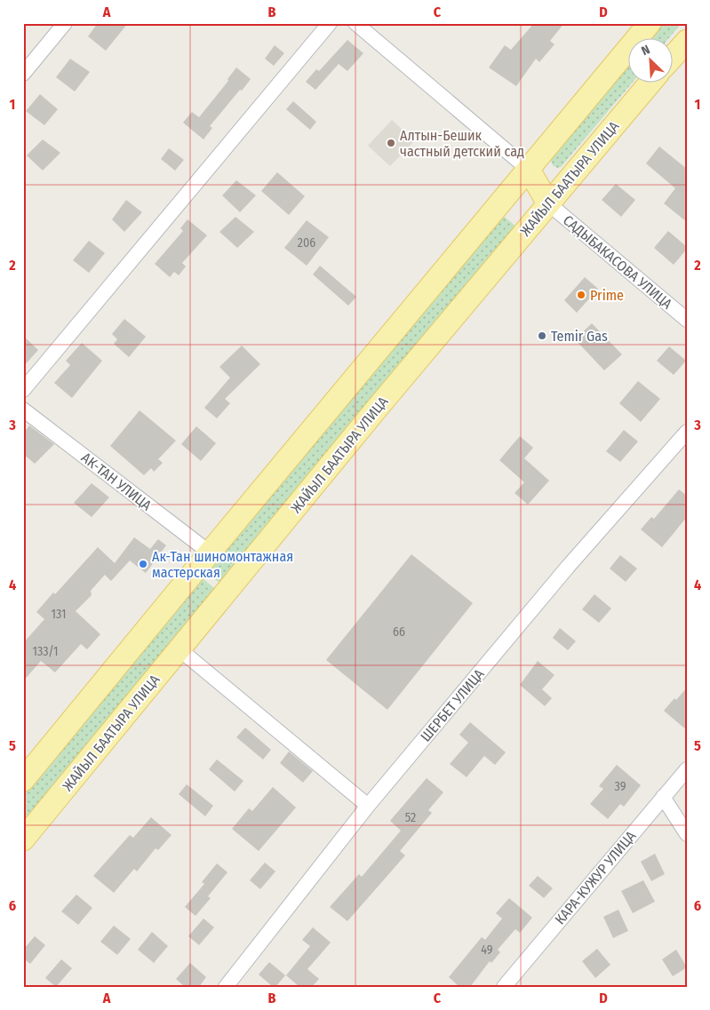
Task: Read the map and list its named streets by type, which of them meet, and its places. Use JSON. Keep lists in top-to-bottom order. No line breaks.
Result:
{"streets":{"main road":["ЖАЙЫЛ БААТЫРА УЛИЦА"],"street":["САДЫБАКАСОВА УЛИЦА","АК-ТАН УЛИЦА","ШЕРБЕТ УЛИЦА","КАРА-КУЖУР УЛИЦА"]},"crossings":[["ЖАЙЫЛ БААТЫРА УЛИЦА","САДЫБАКАСОВА УЛИЦА"]],"places":["Алтын-Бешик частный детский сад","Prime","Temir Gas","Ак-Тан шиномонтажная мастерская"],"house_numbers":["206","131","66","133/1","39","52","49"],"north":"top left","grid":{"columns":["A","B","C","D"],"rows":["1","2","3","4","5","6"]}}
